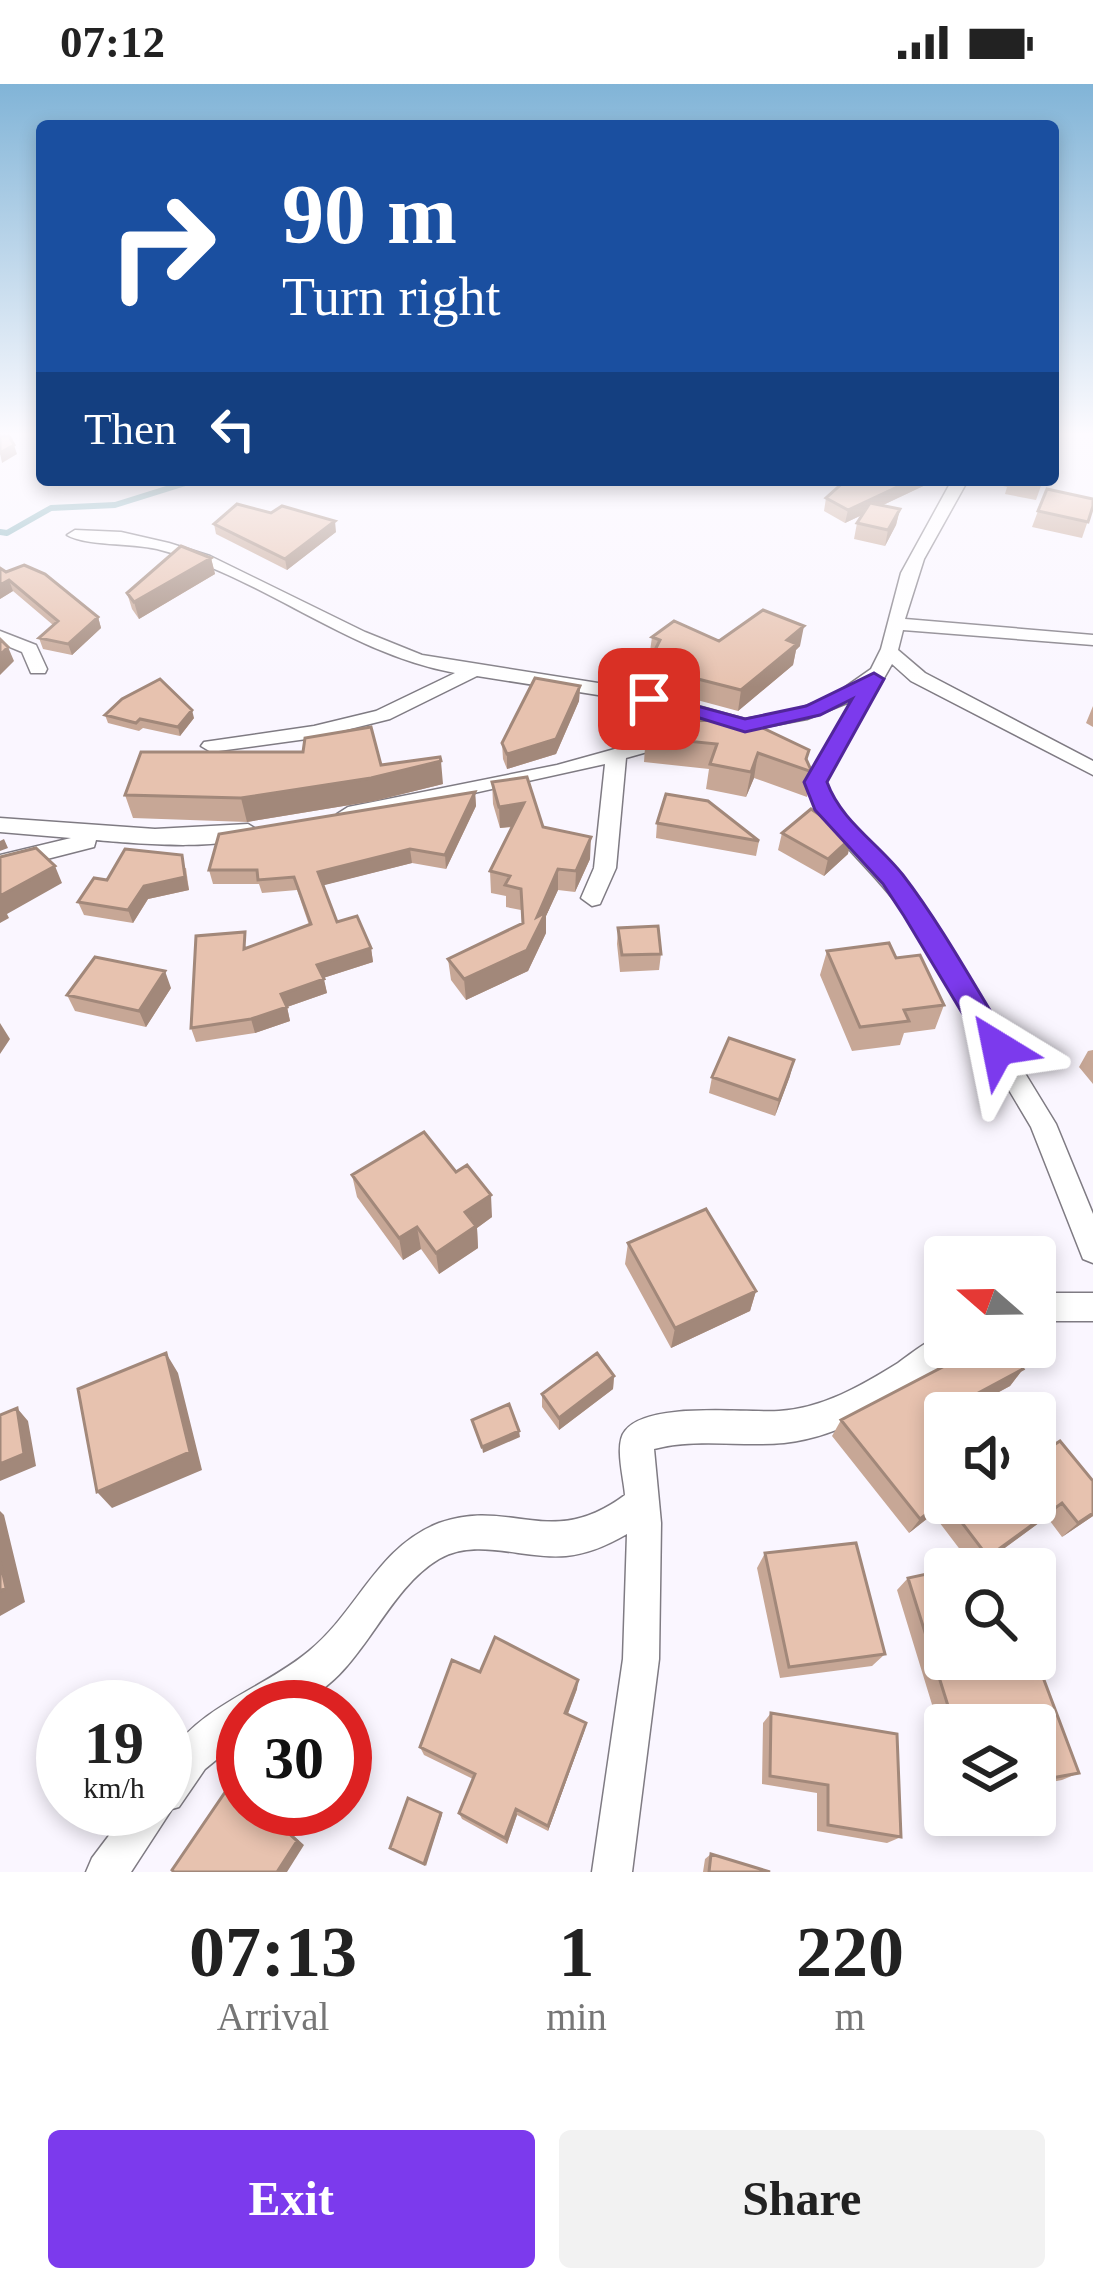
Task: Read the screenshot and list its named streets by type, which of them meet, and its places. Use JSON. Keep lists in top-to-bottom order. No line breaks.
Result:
{"north":"left","page":{"status":"07:12","turn":["90 m","Turn right"],"then":"Then","speed":"19 km/h","limit":"30","eta":["07:13","Arrival","1","min","220","m"],"buttons":["Exit","Share"]}}
